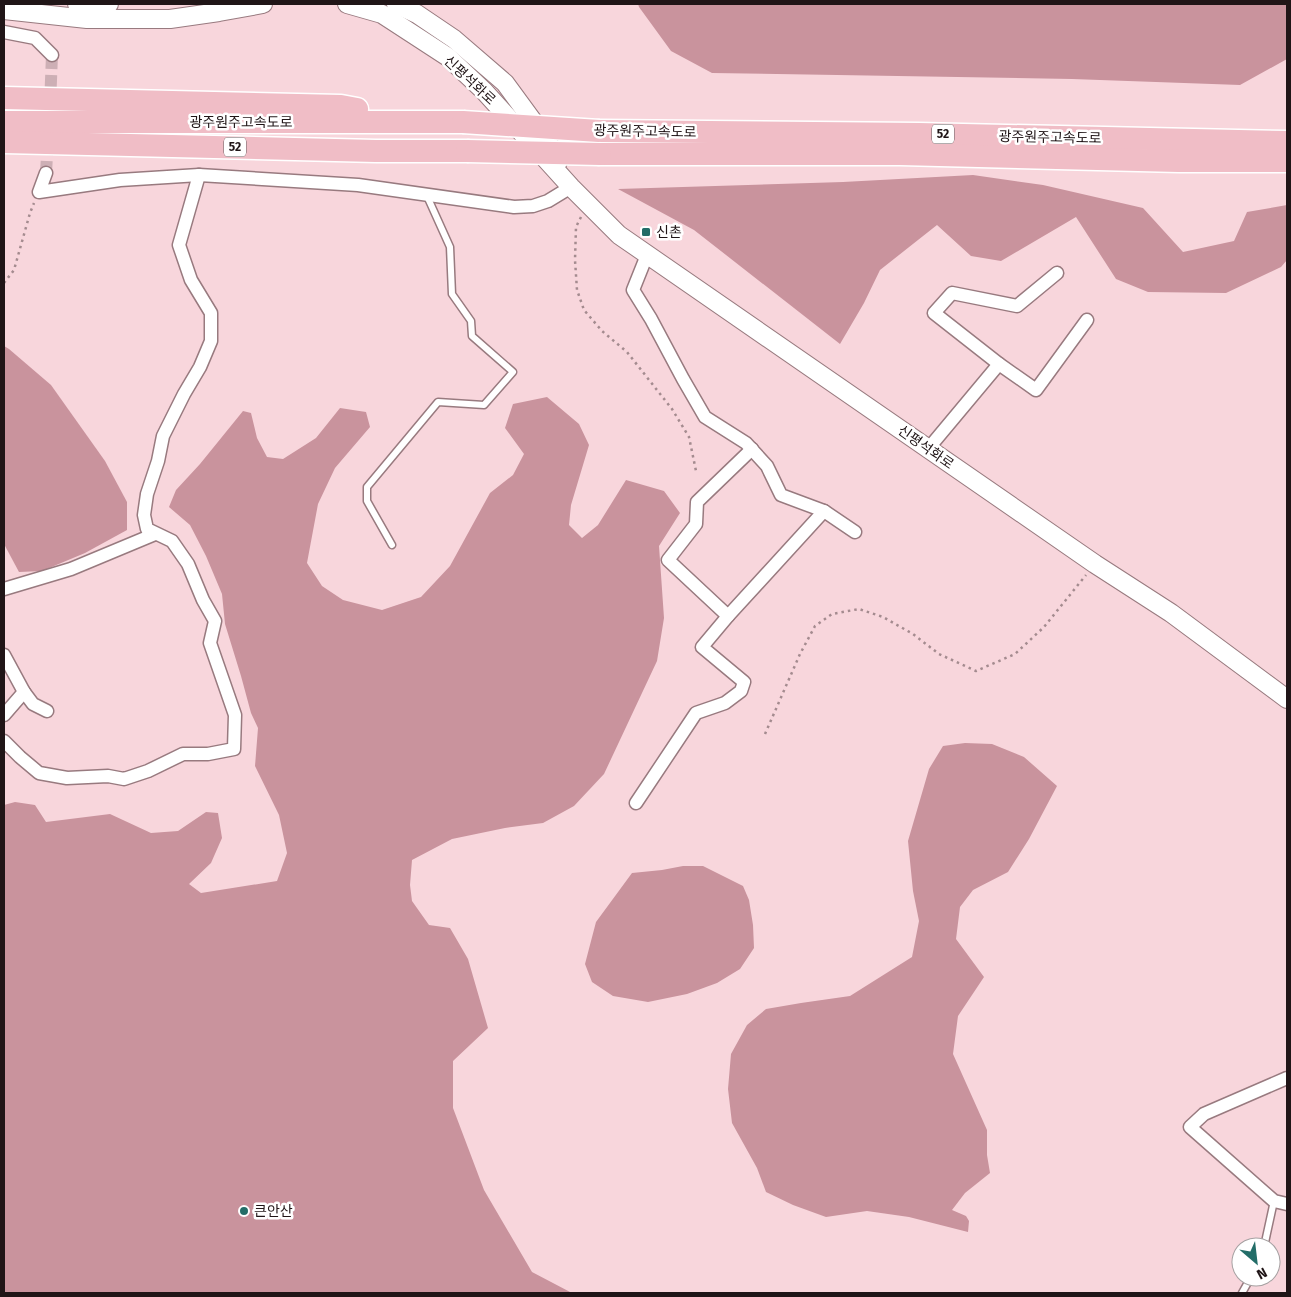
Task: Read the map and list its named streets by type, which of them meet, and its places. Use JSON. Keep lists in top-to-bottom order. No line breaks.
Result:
{"streets":{"highway":["광주원주고속도로","52"],"main road":["신평석화로"]},"places":{"transit":["신촌"],"other":["큰안산"]},"north":"bottom right"}
